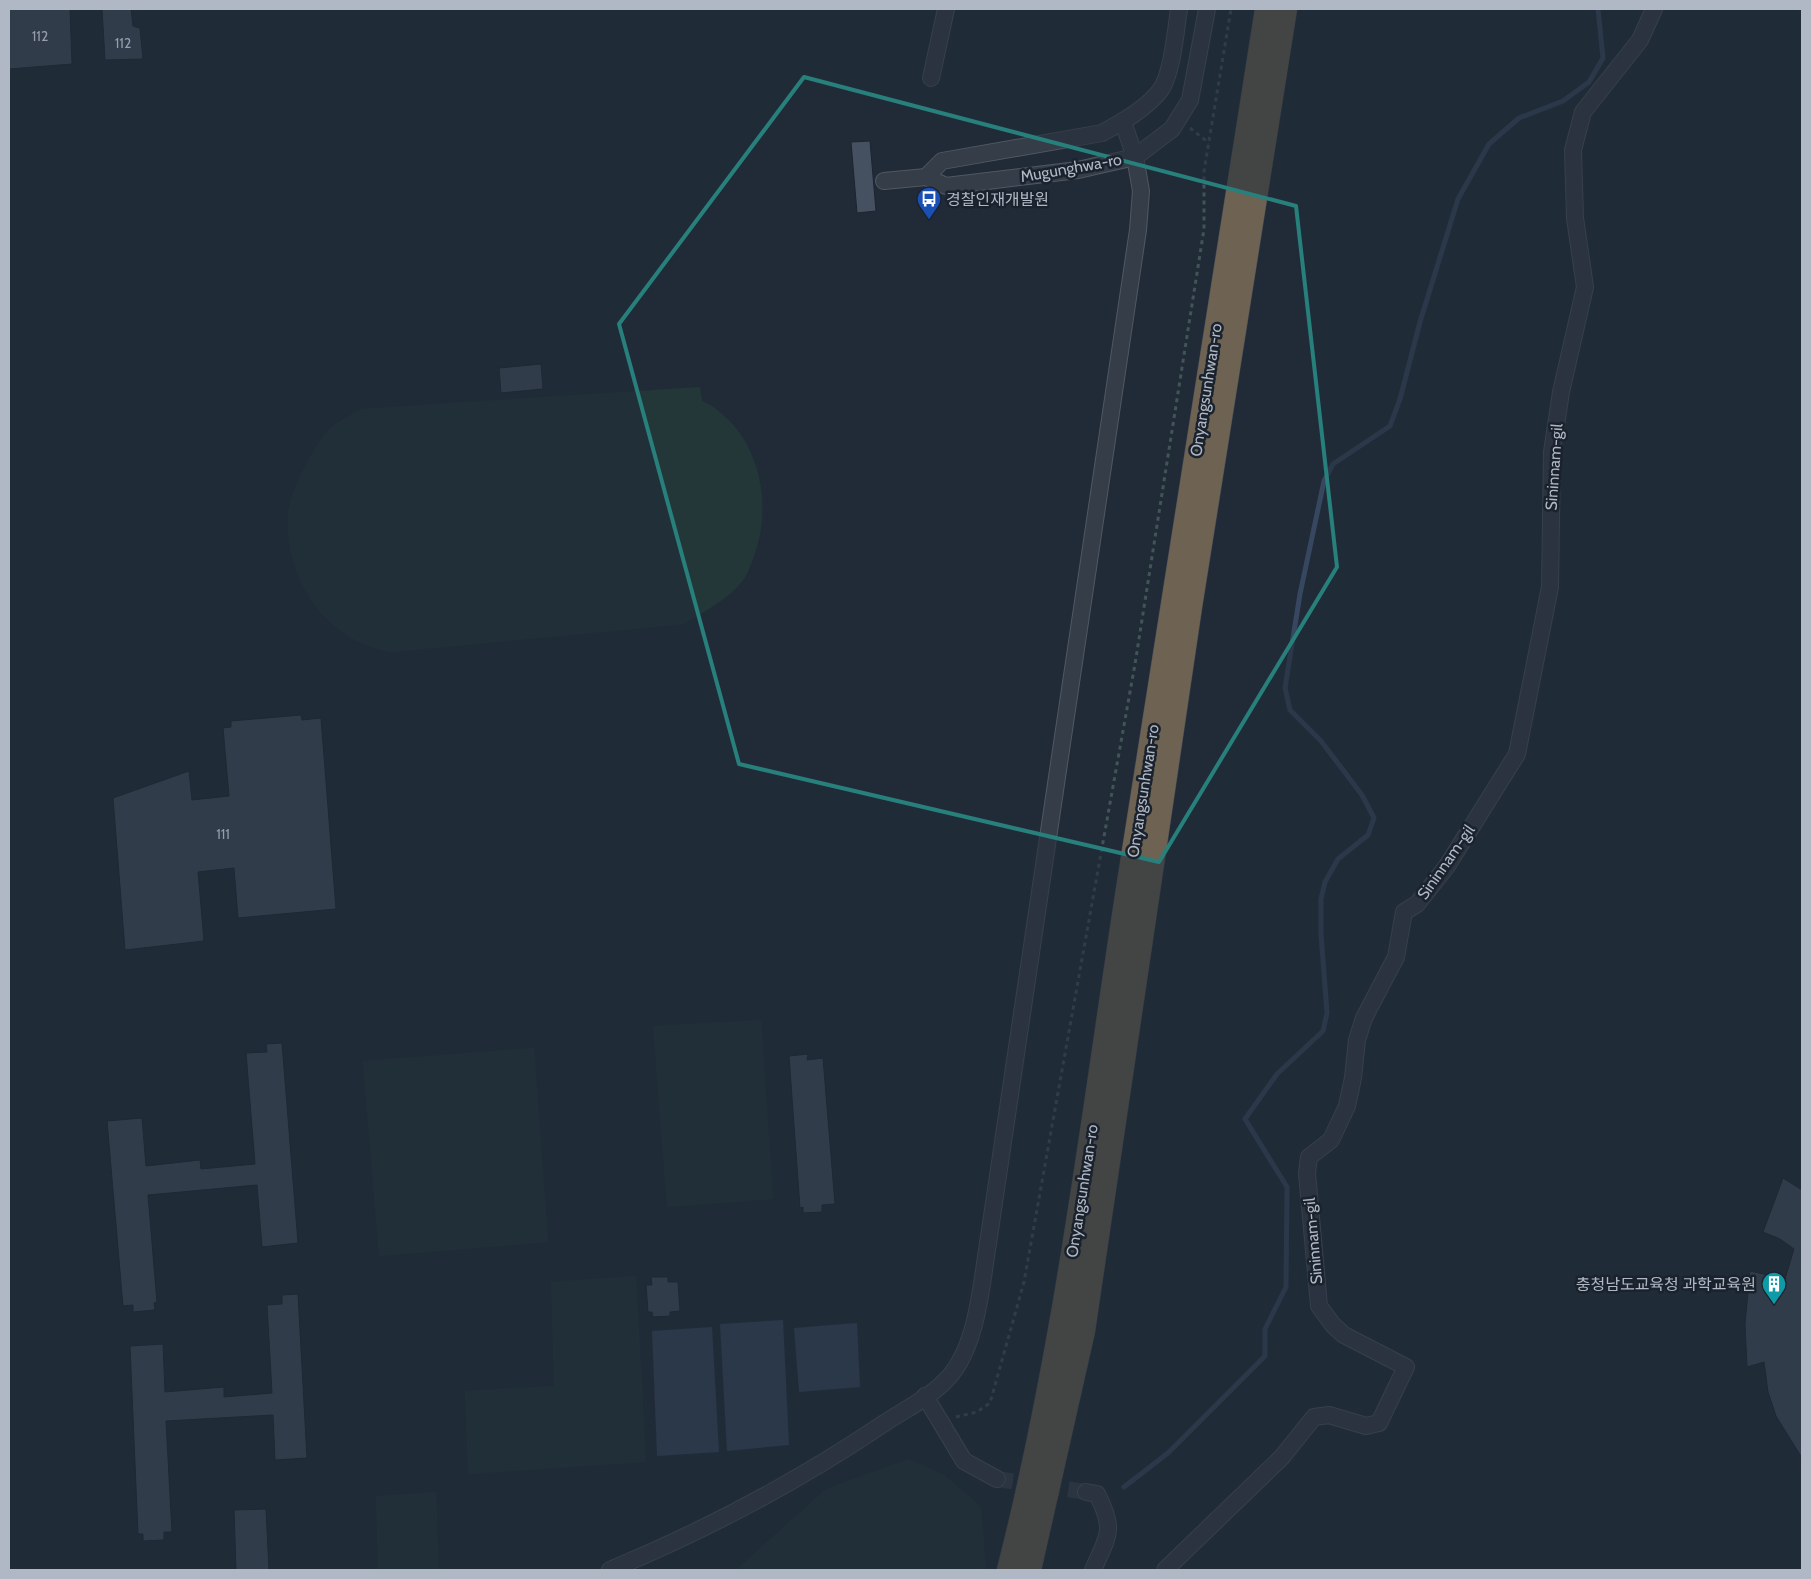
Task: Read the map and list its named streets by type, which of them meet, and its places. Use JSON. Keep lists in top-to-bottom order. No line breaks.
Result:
{"streets":{"highway":["Onyangsunhwan-ro"],"street":["Mugunghwa-ro","Sininnam-gil"]},"places":{"bus stop":["경찰인재개발원"],"building":["충청남도교육청 과학교육원"]},"house_numbers":["112","112","111"]}
